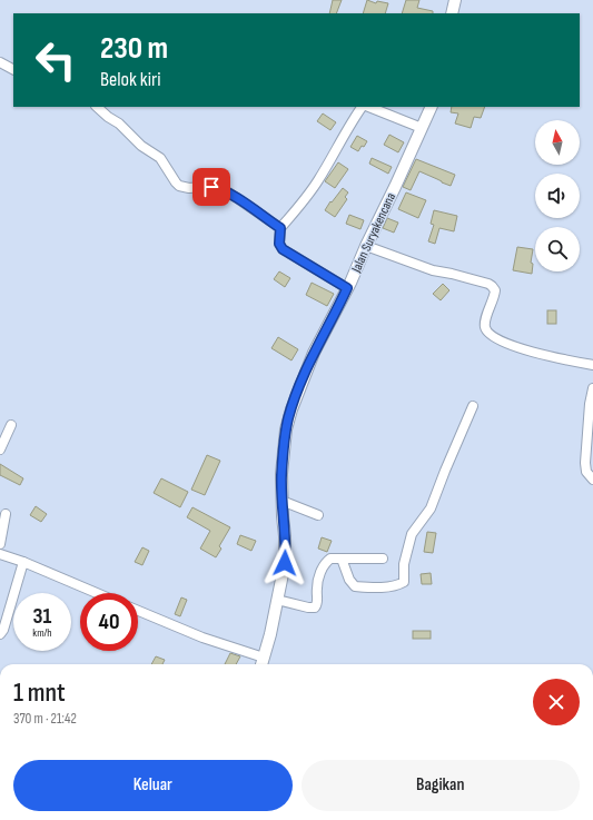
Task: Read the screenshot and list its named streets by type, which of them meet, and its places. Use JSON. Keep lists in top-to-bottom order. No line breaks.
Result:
{"streets":{"street":["Jalan Suryakencana"]},"north":"top","page":{"turn":["230 m","Belok kiri"],"speed":"31 km/h","limit":"40","heading":["1 mnt","370 m · 21:42"],"buttons":["Keluar","Bagikan"]}}
